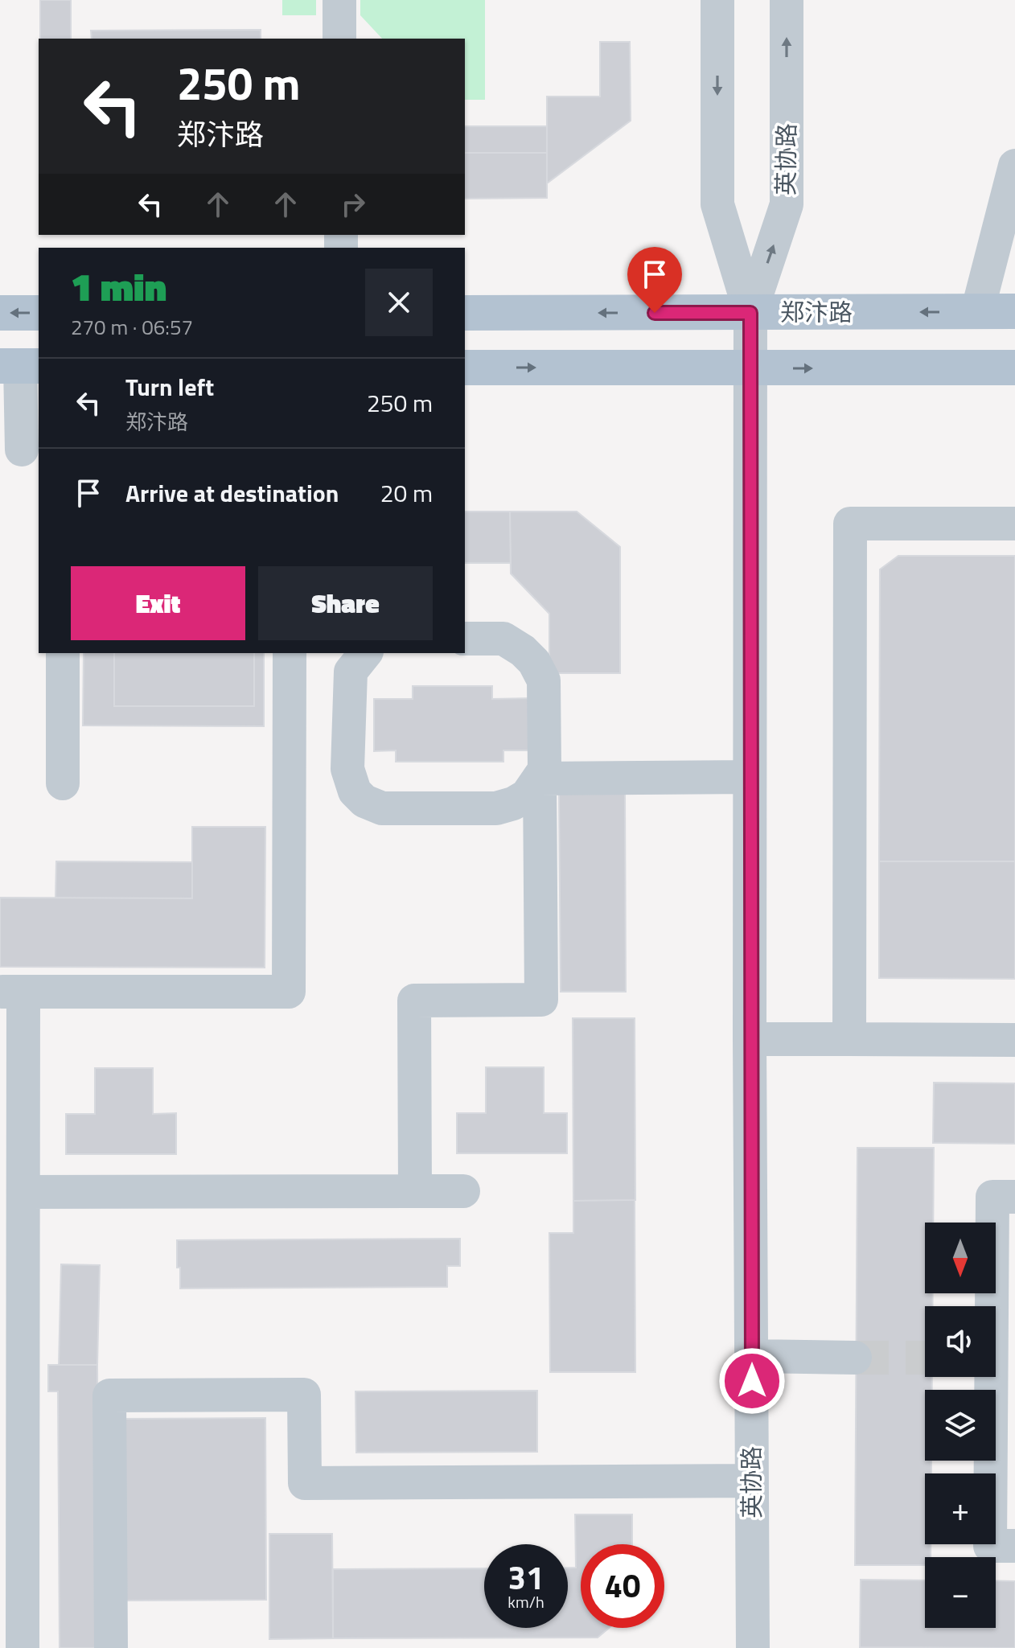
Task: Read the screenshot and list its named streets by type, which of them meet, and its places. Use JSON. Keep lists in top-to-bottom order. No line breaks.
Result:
{"streets":{"main road":["郑汴路"],"street":["英协路"]},"crossings":[["英协路","郑汴路"]],"north":"bottom","page":{"turn":["250 m","郑汴路"],"heading":["1 min","270 m · 06:57"],"list":[{"name":"Turn left","note":"郑汴路","value":"250 m"},{"name":"Arrive at destination","value":"20 m"}],"buttons":["Exit","Share"],"map_buttons":["+","−"],"speed":"31 km/h","limit":"40"}}
